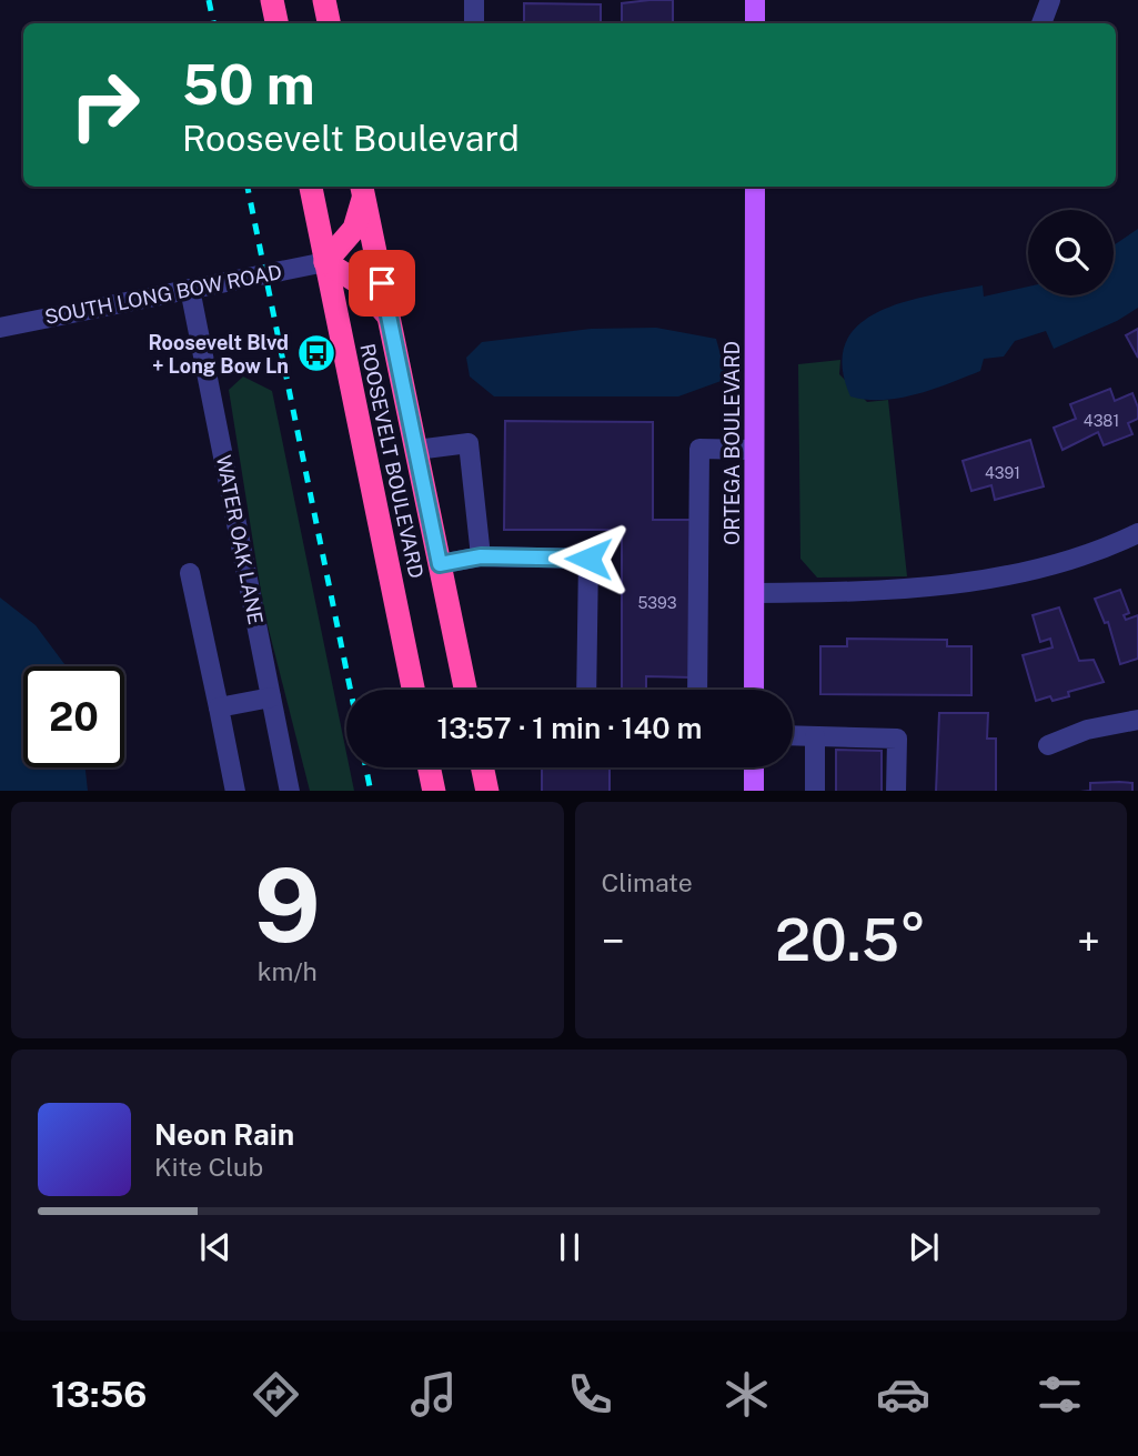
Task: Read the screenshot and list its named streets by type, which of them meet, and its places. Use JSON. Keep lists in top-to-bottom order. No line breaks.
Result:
{"streets":{"highway":["ROOSEVELT BOULEVARD"],"main road":["ORTEGA BOULEVARD"],"street":["SOUTH LONG BOW ROAD","WATER OAK LANE"]},"crossings":[["SOUTH LONG BOW ROAD","ROOSEVELT BOULEVARD"],["SOUTH LONG BOW ROAD","WATER OAK LANE"]],"places":{"bus stop":["Roosevelt Blvd + Long Bow Ln"]},"house_numbers":["4381","4391","5393"],"page":{"turn":["50 m","Roosevelt Boulevard"],"limit":"20","trip":"13:57 · 1 min · 140 m","tile":[["9","km/h"],"Climate"],"heat":["−","20.5°","+"],"song":["Neon Rain","Kite Club"],"tabs":"13:56"}}
